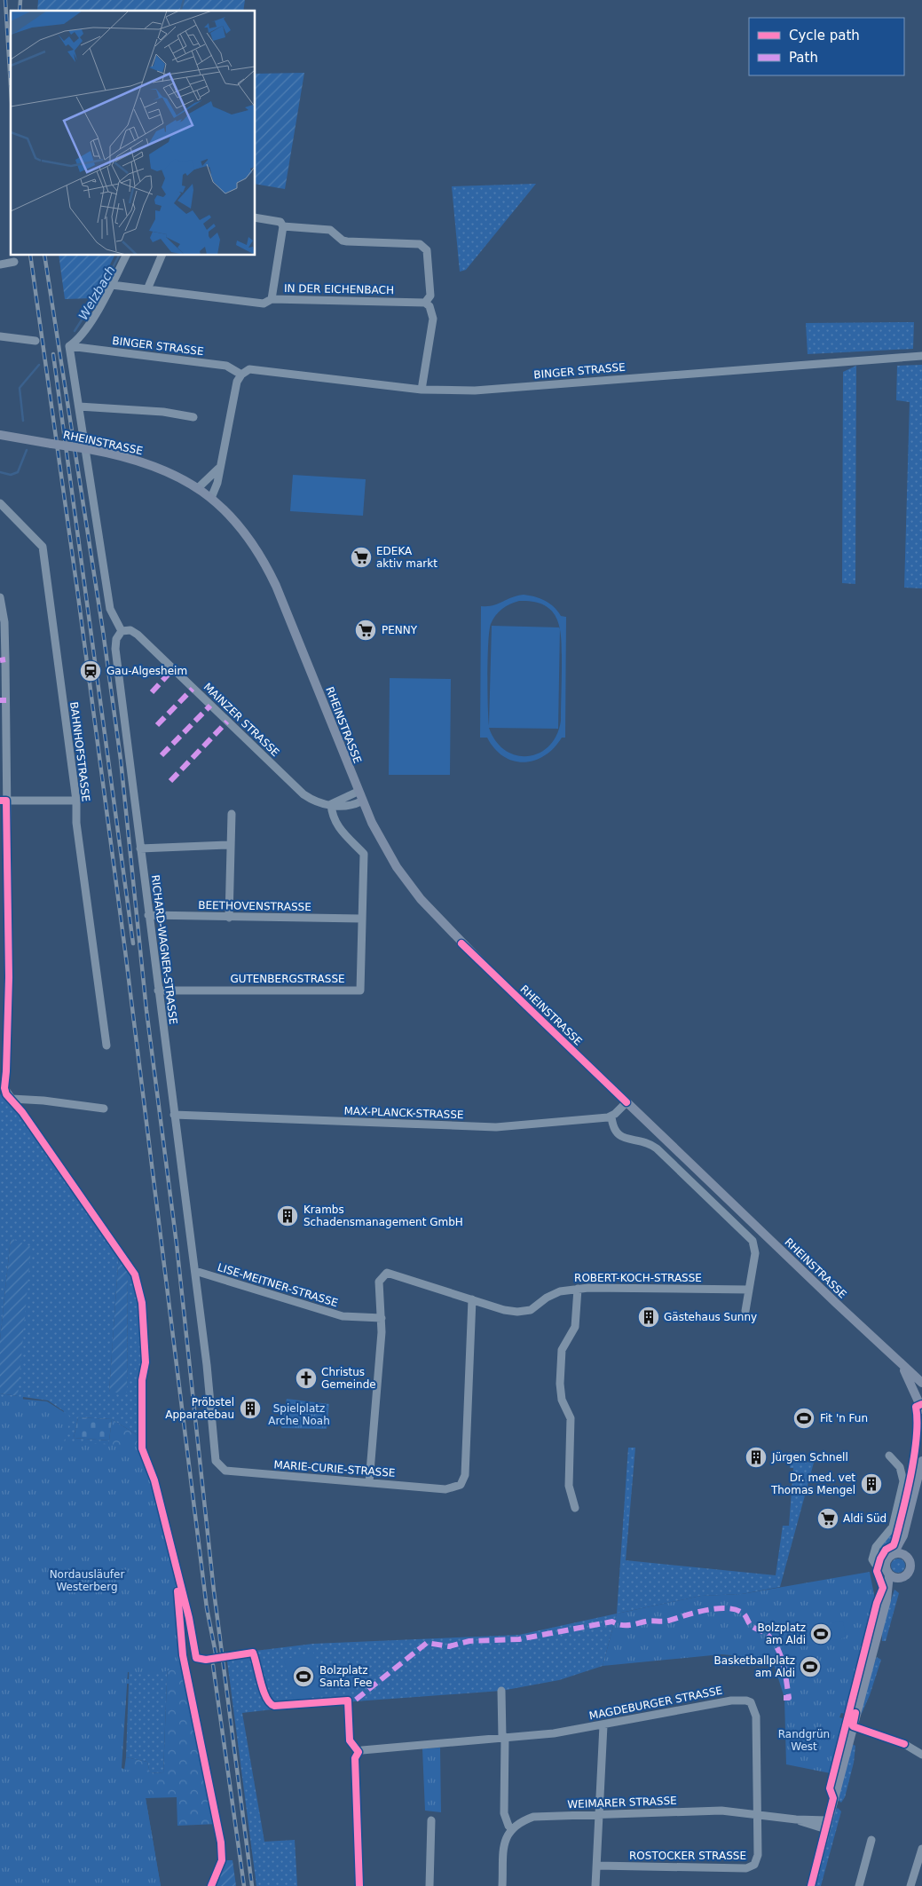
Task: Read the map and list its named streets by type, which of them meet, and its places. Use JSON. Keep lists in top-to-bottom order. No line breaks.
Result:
{"streets":{"main road":["RHEINSTRASSE"],"street":["IN DER EICHENBACH","BINGER STRASSE","MAINZER STRASSE","BAHNHOFSTRASSE","BEETHOVENSTRASSE","RICHARD-WAGNER-STRASSE","GUTENBERGSTRASSE","MAX-PLANCK-STRASSE","ROBERT-KOCH-STRASSE","LISE-MEITNER-STRASSE","MARIE-CURIE-STRASSE","MAGDEBURGER STRASSE","WEIMARER STRASSE","ROSTOCKER STRASSE"]},"crossings":[["RHEINSTRASSE","MAINZER STRASSE"],["MAINZER STRASSE","RICHARD-WAGNER-STRASSE"],["MAINZER STRASSE","GUTENBERGSTRASSE"],["BEETHOVENSTRASSE","RICHARD-WAGNER-STRASSE"],["BEETHOVENSTRASSE","GUTENBERGSTRASSE"],["RICHARD-WAGNER-STRASSE","GUTENBERGSTRASSE"],["RICHARD-WAGNER-STRASSE","MAX-PLANCK-STRASSE"],["RICHARD-WAGNER-STRASSE","LISE-MEITNER-STRASSE"],["RICHARD-WAGNER-STRASSE","MARIE-CURIE-STRASSE"],["ROBERT-KOCH-STRASSE","LISE-MEITNER-STRASSE"],["ROBERT-KOCH-STRASSE","MARIE-CURIE-STRASSE"],["LISE-MEITNER-STRASSE","MARIE-CURIE-STRASSE"],["MAGDEBURGER STRASSE","WEIMARER STRASSE"],["MAGDEBURGER STRASSE","ROSTOCKER STRASSE"],["WEIMARER STRASSE","ROSTOCKER STRASSE"]],"water":["Welzbach"],"parks":["Spielplatz Arche Noah","Nordausläufer Westerberg","Randgrün West"],"places":{"supermarket":["EDEKA aktiv markt","PENNY","Aldi Süd"],"station":["Gau-Algesheim"],"building":["Krambs Schadensmanagement GmbH","Gästehaus Sunny","Pröbstel Apparatebau","Jürgen Schnell","Dr. med. vet Thomas Mengel"],"church":["Christus Gemeinde"],"sports":["Fit 'n Fun","Bolzplatz am Aldi","Basketballplatz am Aldi","Bolzplatz Santa Fee"]},"legend":["Cycle path","Path"]}
